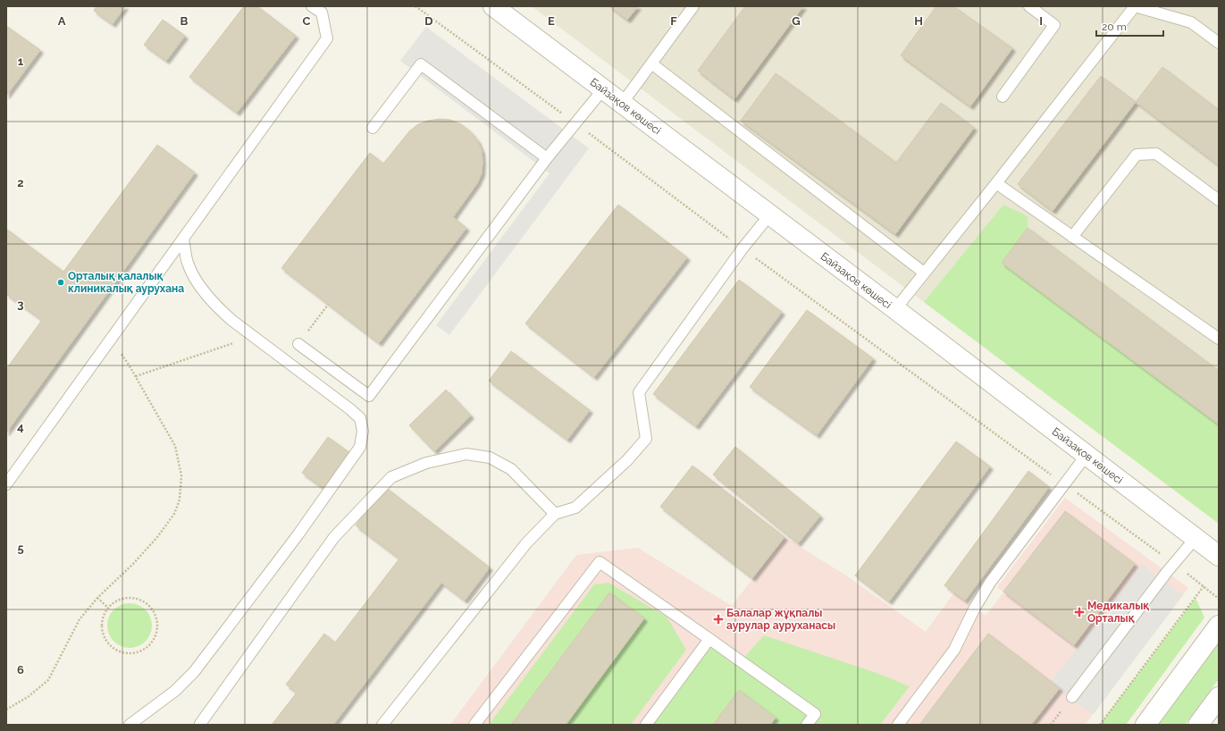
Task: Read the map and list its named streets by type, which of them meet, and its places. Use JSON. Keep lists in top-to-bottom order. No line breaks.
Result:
{"streets":{"street":["Байзақов көшесі"]},"places":{"other":["Орталық қалалық клиникалық аурухана"],"health":["Медикалық Орталық","Балалар жұқпалы аурулар ауруханасы"]},"scale_bar":"20 m","grid":{"columns":["A","B","C","D","E","F","G","H","I"],"rows":["1","2","3","4","5","6"]}}
